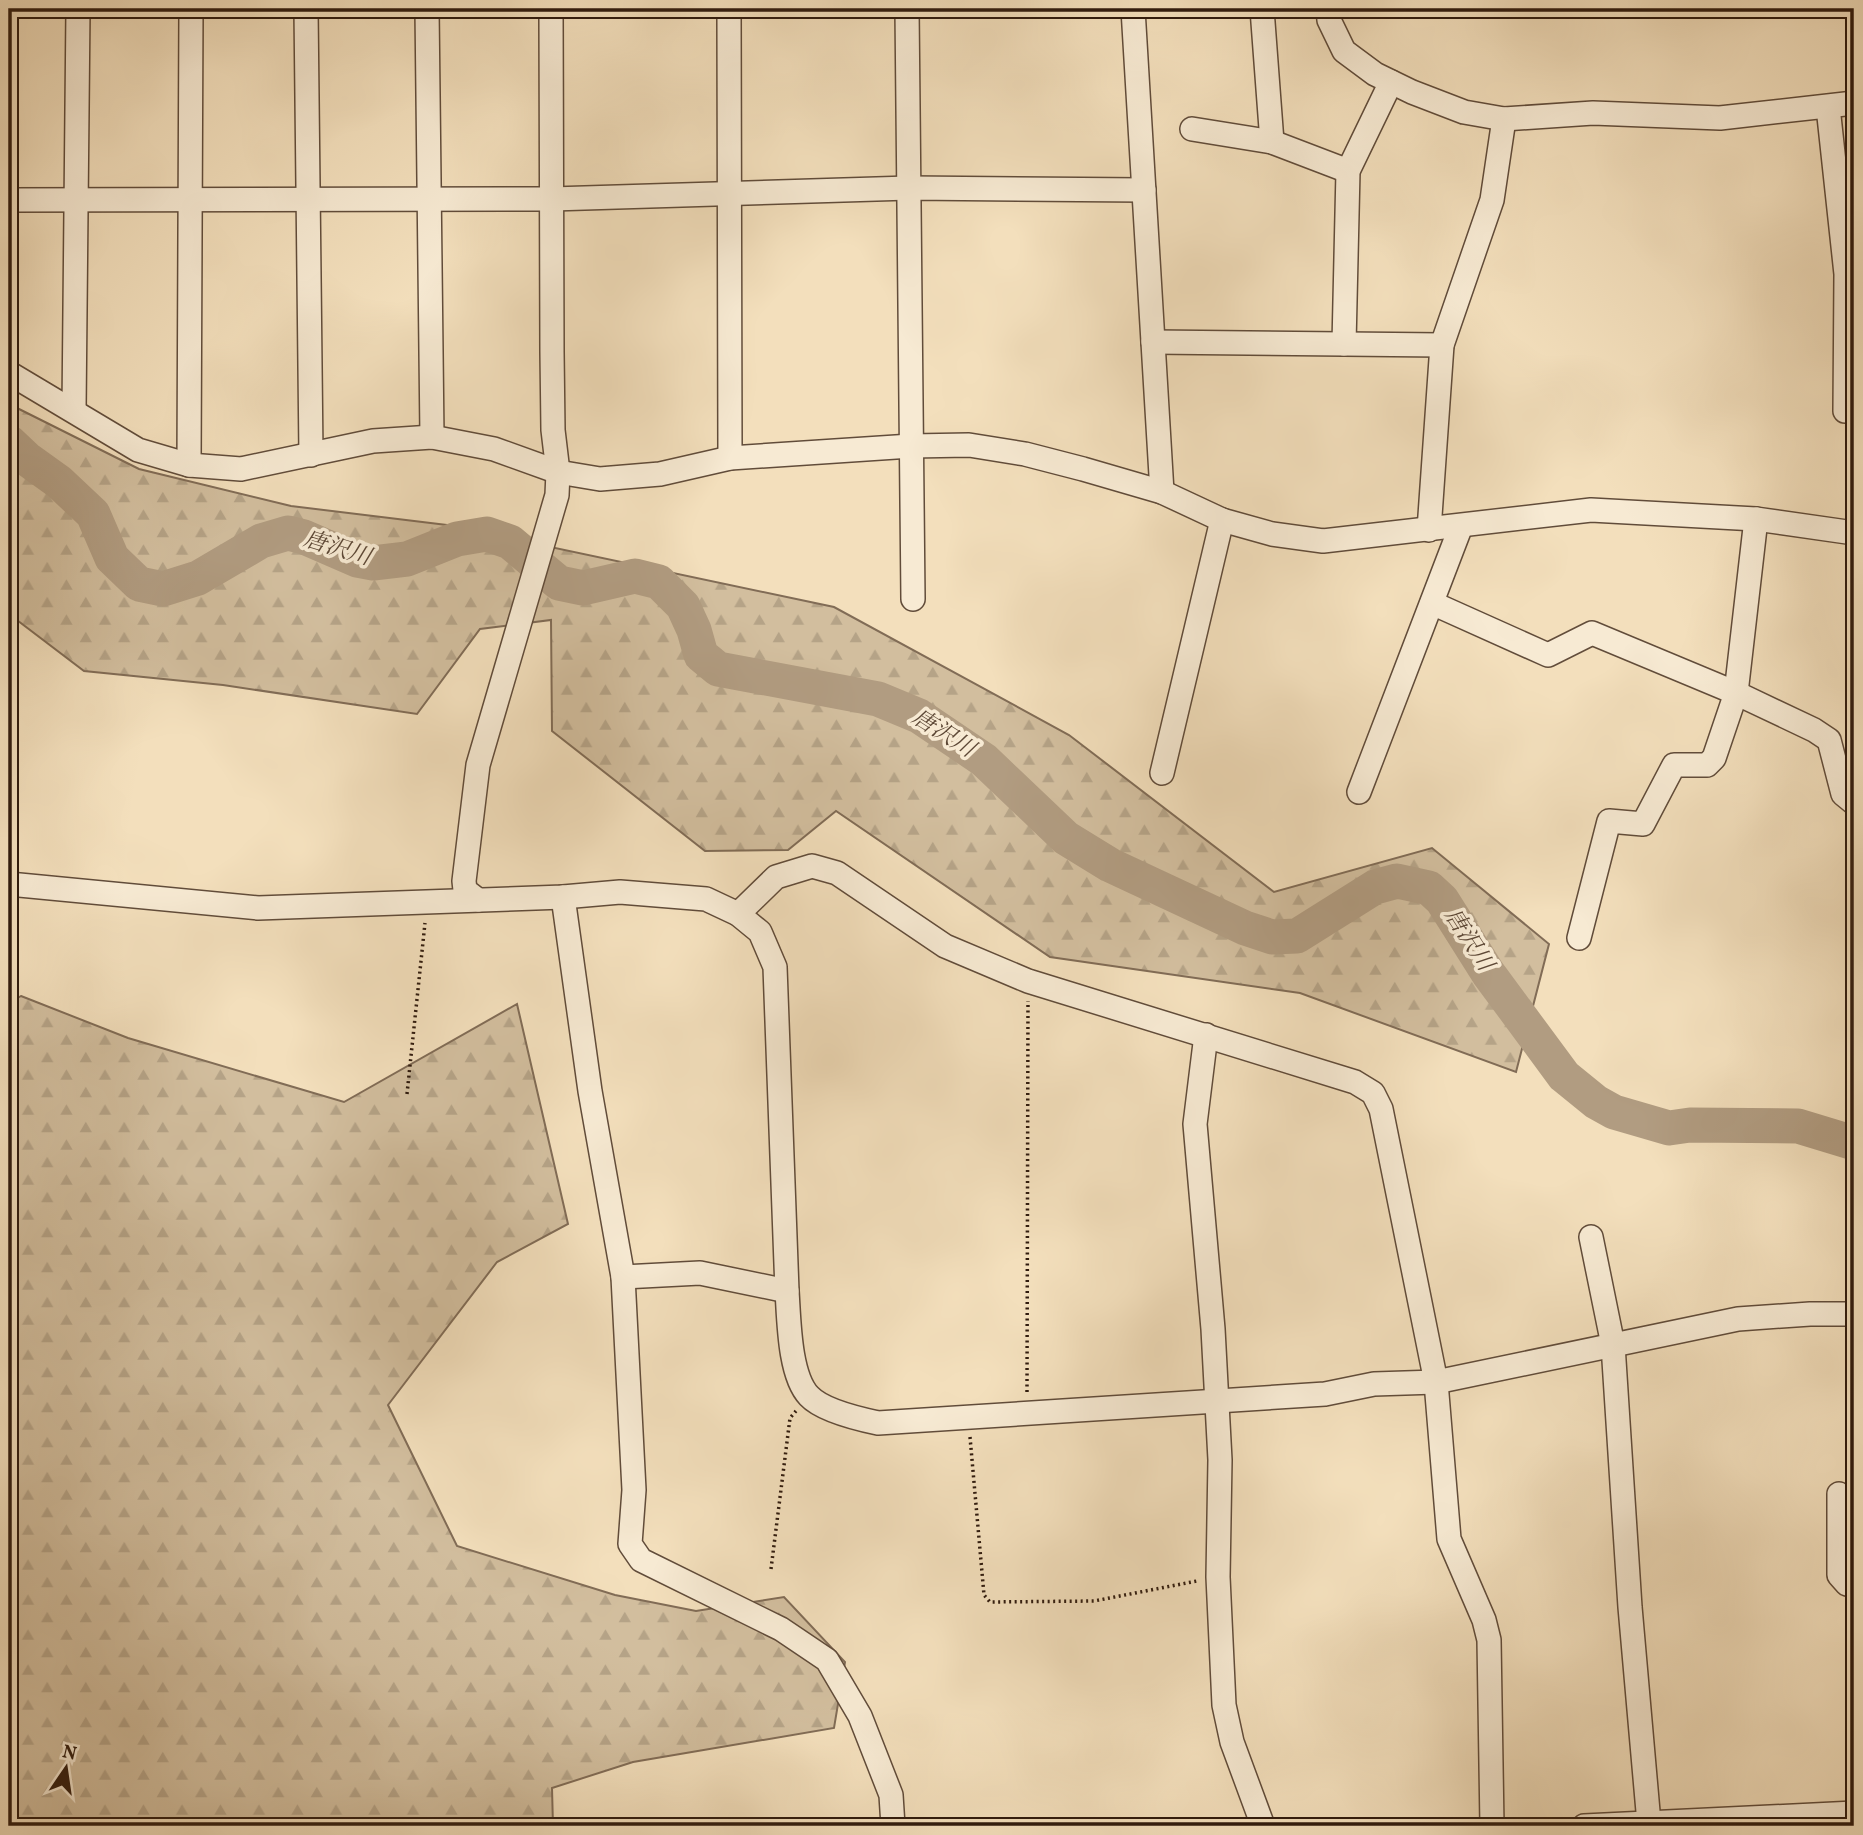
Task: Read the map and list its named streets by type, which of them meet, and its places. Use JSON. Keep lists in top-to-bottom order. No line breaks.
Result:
{"water":["唐沢川"],"north":"top"}
